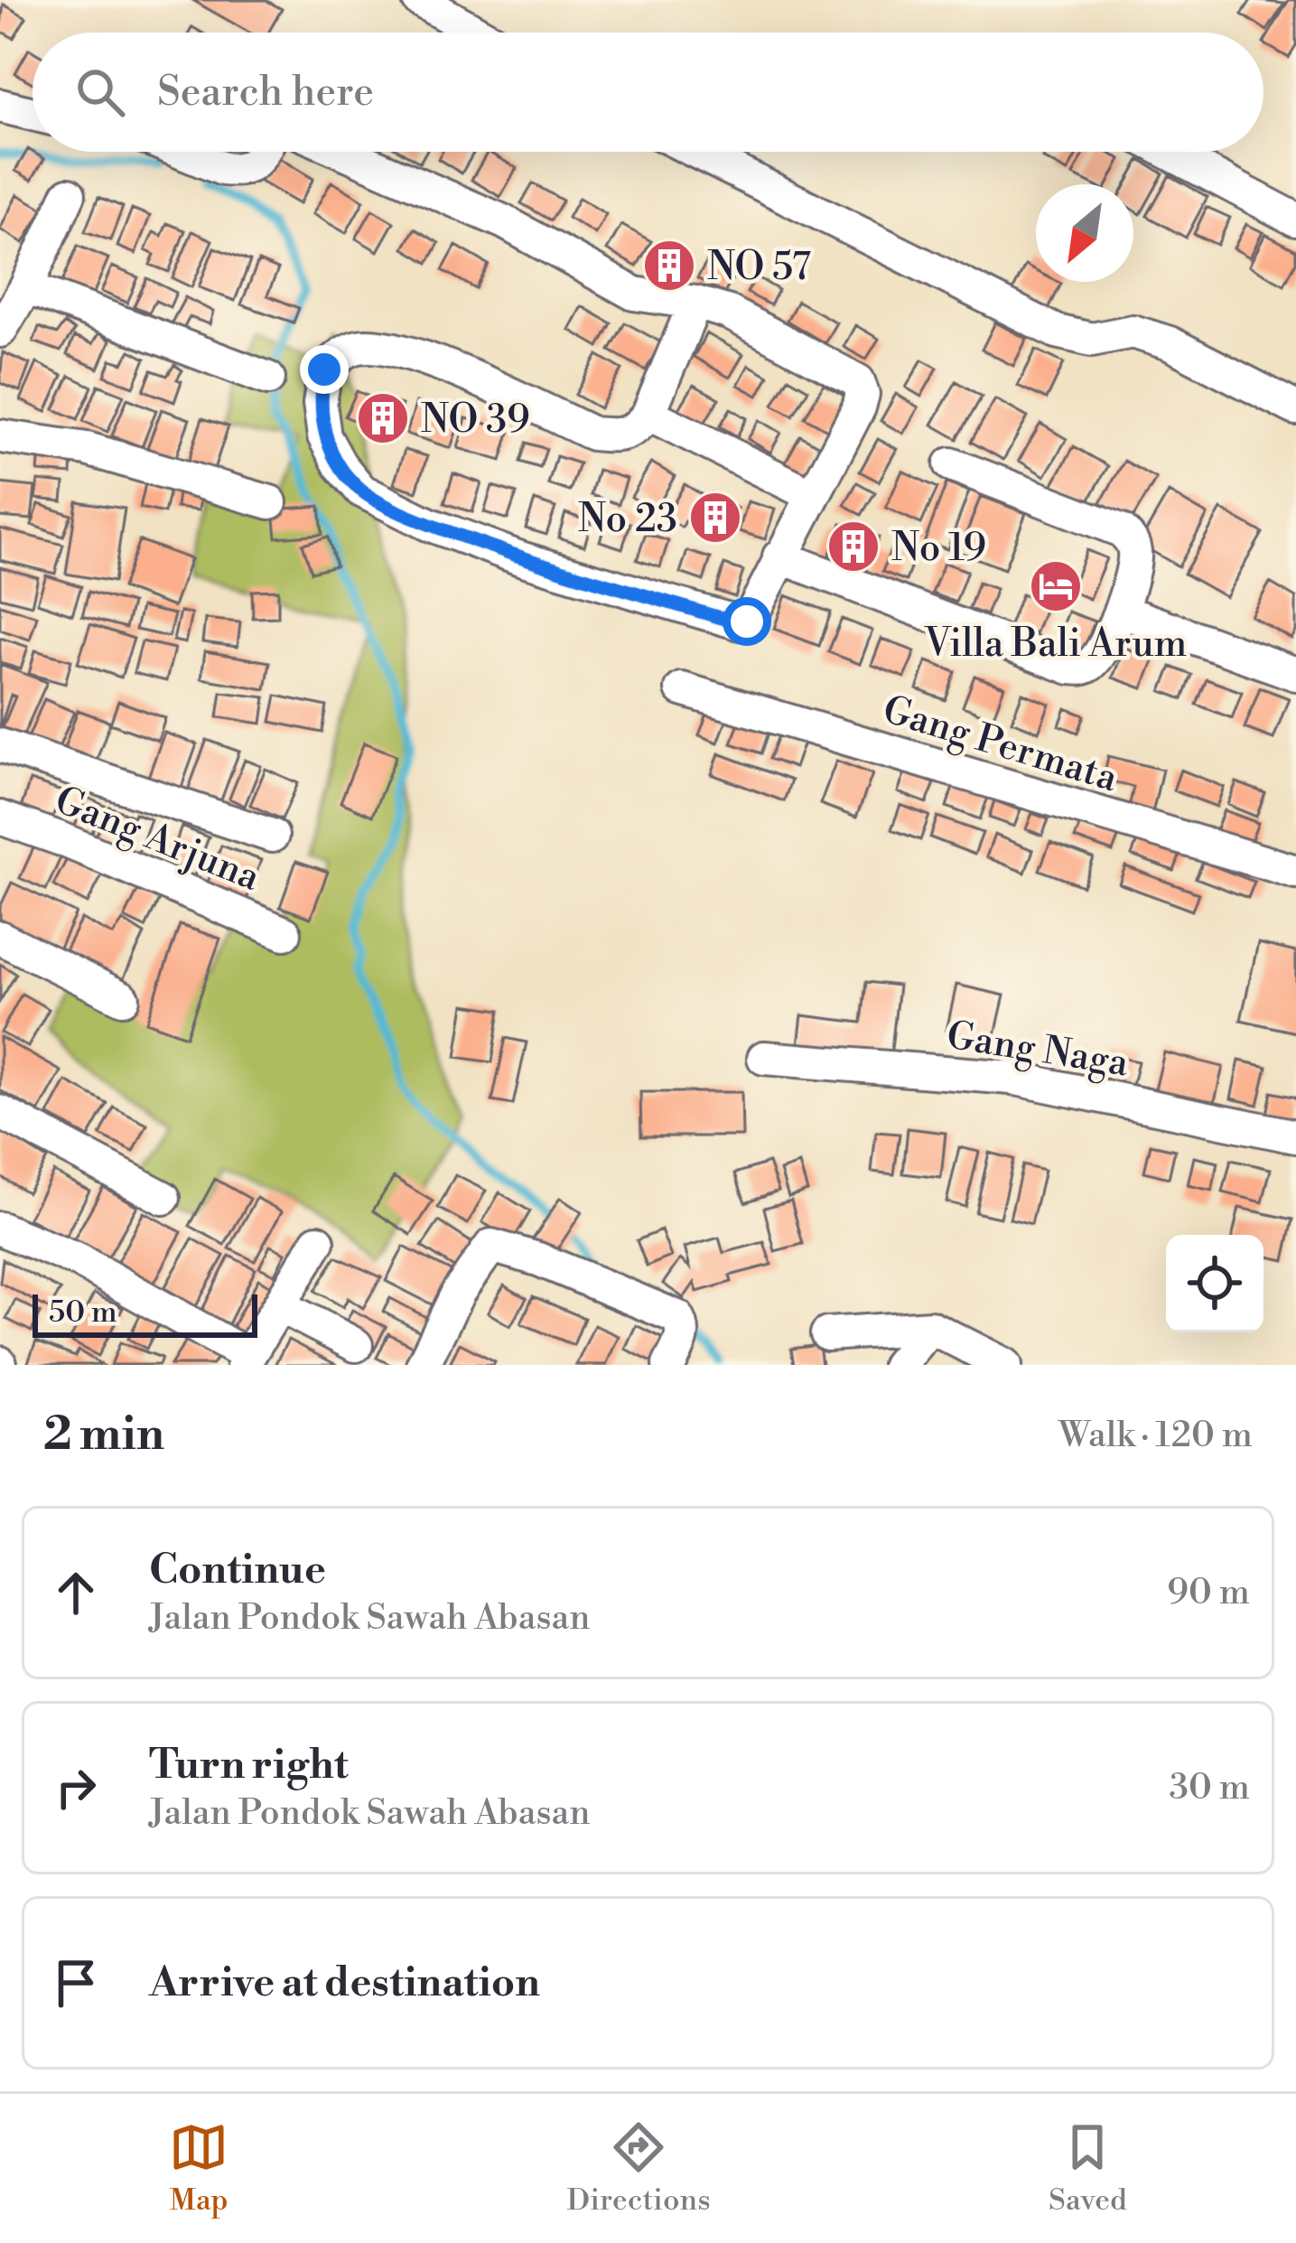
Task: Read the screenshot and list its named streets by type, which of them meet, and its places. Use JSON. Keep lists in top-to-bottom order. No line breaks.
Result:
{"streets":{"street":["Gang Permata","Gang Arjuna","Gang Naga"]},"places":{"building":["NO 57","NO 39","No 23","No 19"],"hotel":["Villa Bali Arum"]},"scale_bar":"50 m","north":"bottom left","page":{"search":"Search here","scale":"50 m","heading":["2 min","Walk · 120 m"],"list":[["Continue","Jalan Pondok Sawah Abasan","90 m"],["Turn right","Jalan Pondok Sawah Abasan","30 m"],"Arrive at destination"],"nav":["Map","Directions","Saved"]}}
